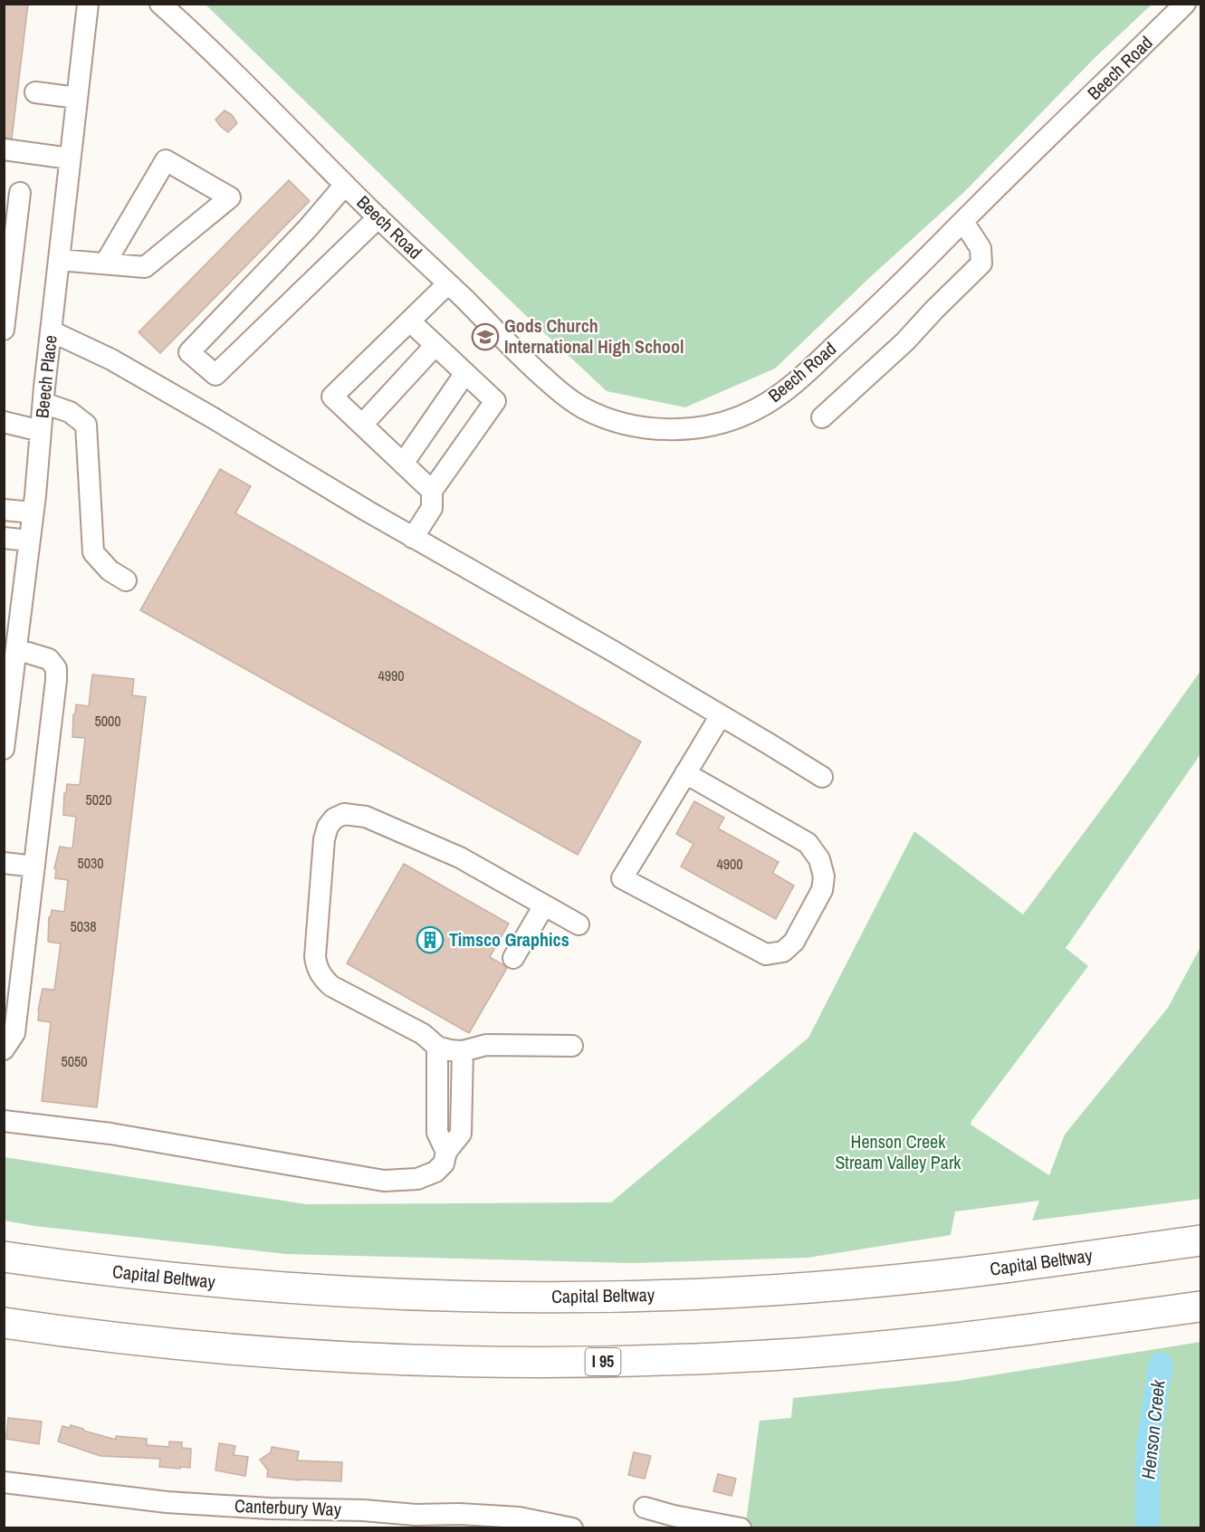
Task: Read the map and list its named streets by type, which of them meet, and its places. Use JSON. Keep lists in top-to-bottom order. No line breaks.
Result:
{"streets":{"highway":["Capital Beltway","I 95"],"street":["Beech Road","Beech Place","Canterbury Way"]},"water":["Henson Creek"],"parks":["Henson Creek Stream Valley Park"],"places":{"school or university":["Gods Church International High School"],"building":["Timsco Graphics"]},"house_numbers":["4990","5000","5020","5030","4900","5038","5050"]}
